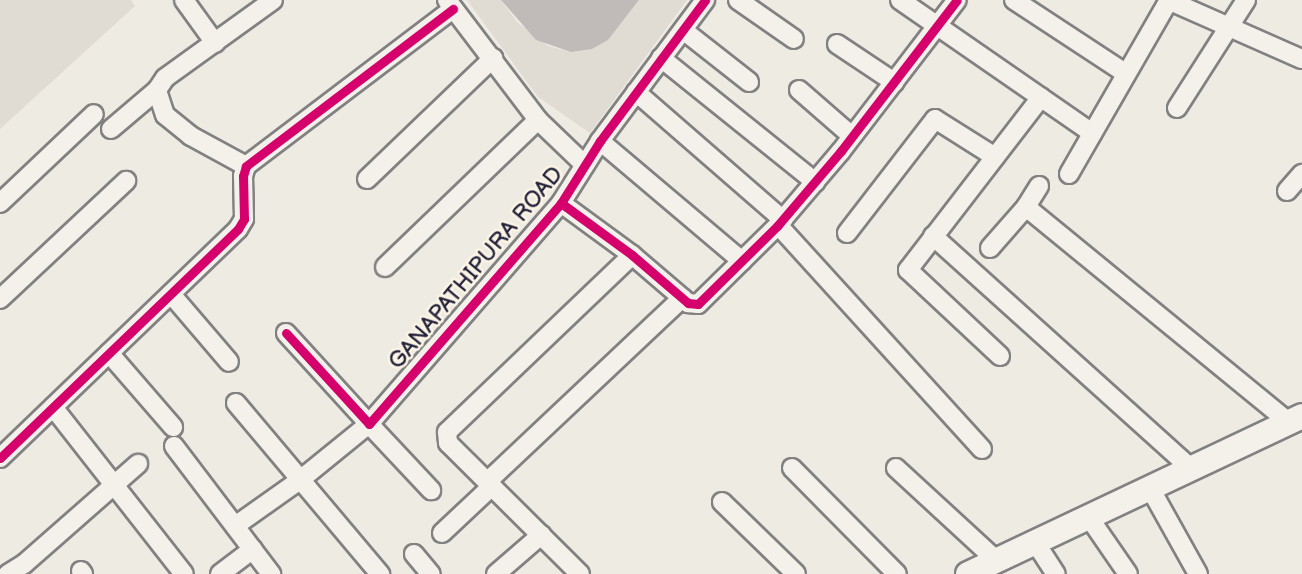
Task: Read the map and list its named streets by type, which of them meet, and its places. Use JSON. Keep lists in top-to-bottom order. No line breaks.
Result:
{"streets":{"street":["GANAPATHIPURA ROAD"]}}
